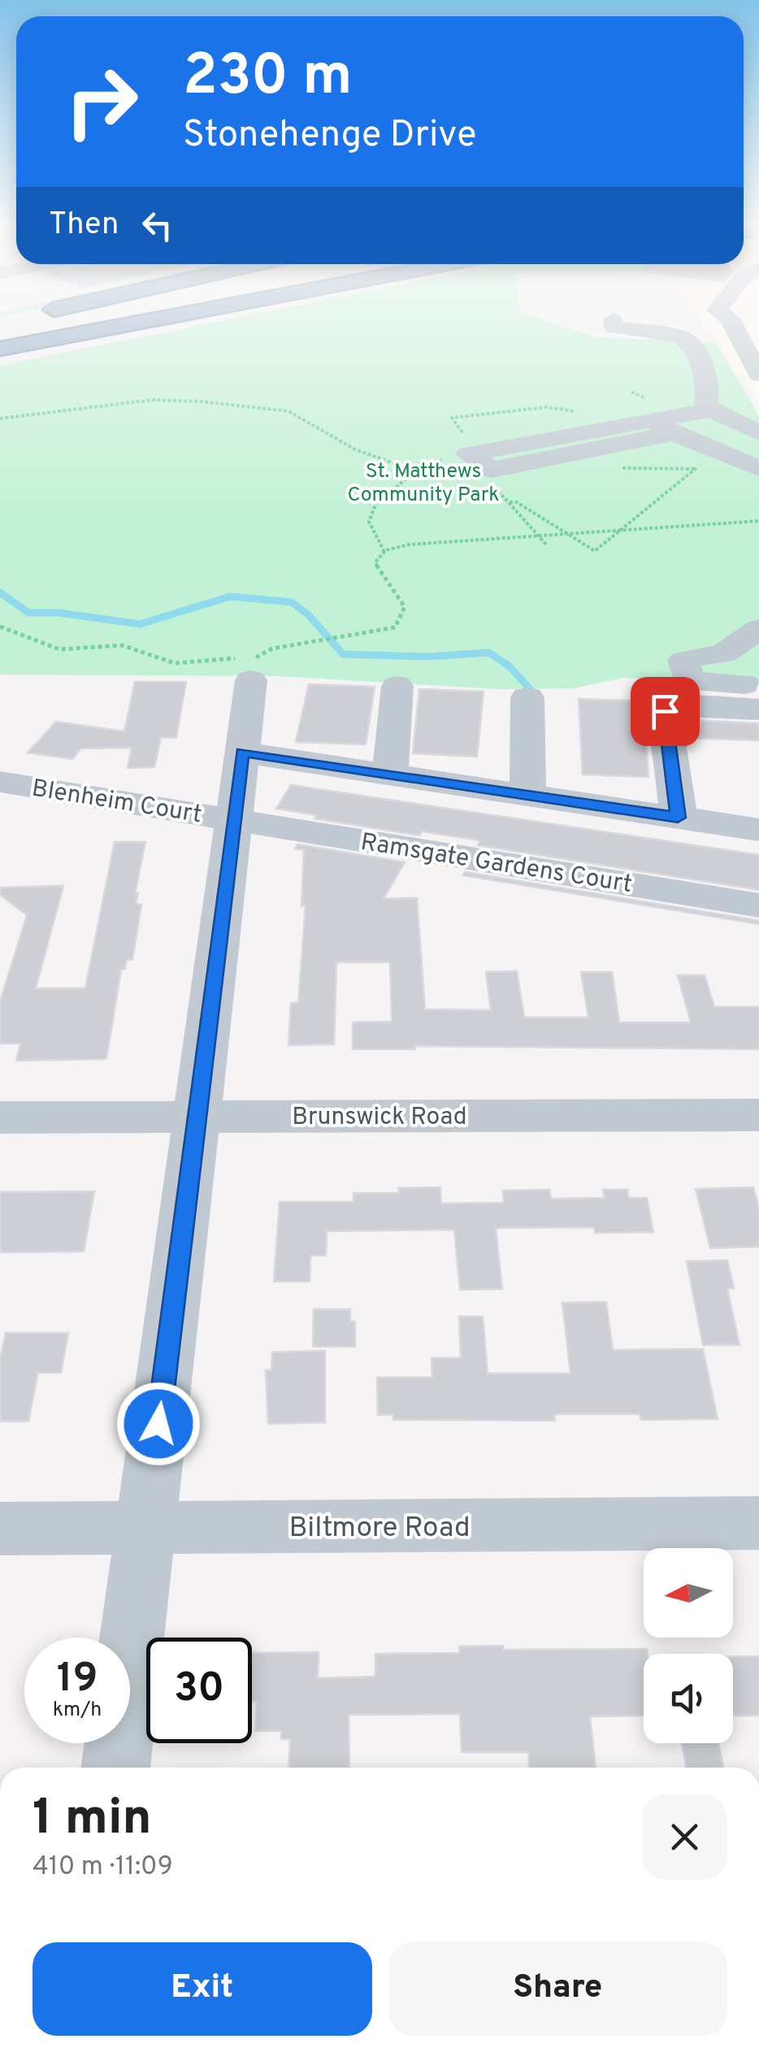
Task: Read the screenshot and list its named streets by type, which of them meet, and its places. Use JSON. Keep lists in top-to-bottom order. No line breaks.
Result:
{"streets":{"street":["Blenheim Court","Ramsgate Gardens Court","Brunswick Road","Biltmore Road"]},"crossings":[["Blenheim Court","Ramsgate Gardens Court"]],"parks":["St. Matthews Community Park"],"north":"left","page":{"turn":["230 m","Stonehenge Drive"],"then":"Then","speed":"19 km/h","limit":"30","heading":["1 min","410 m · 11:09"],"buttons":["Exit","Share"]}}
